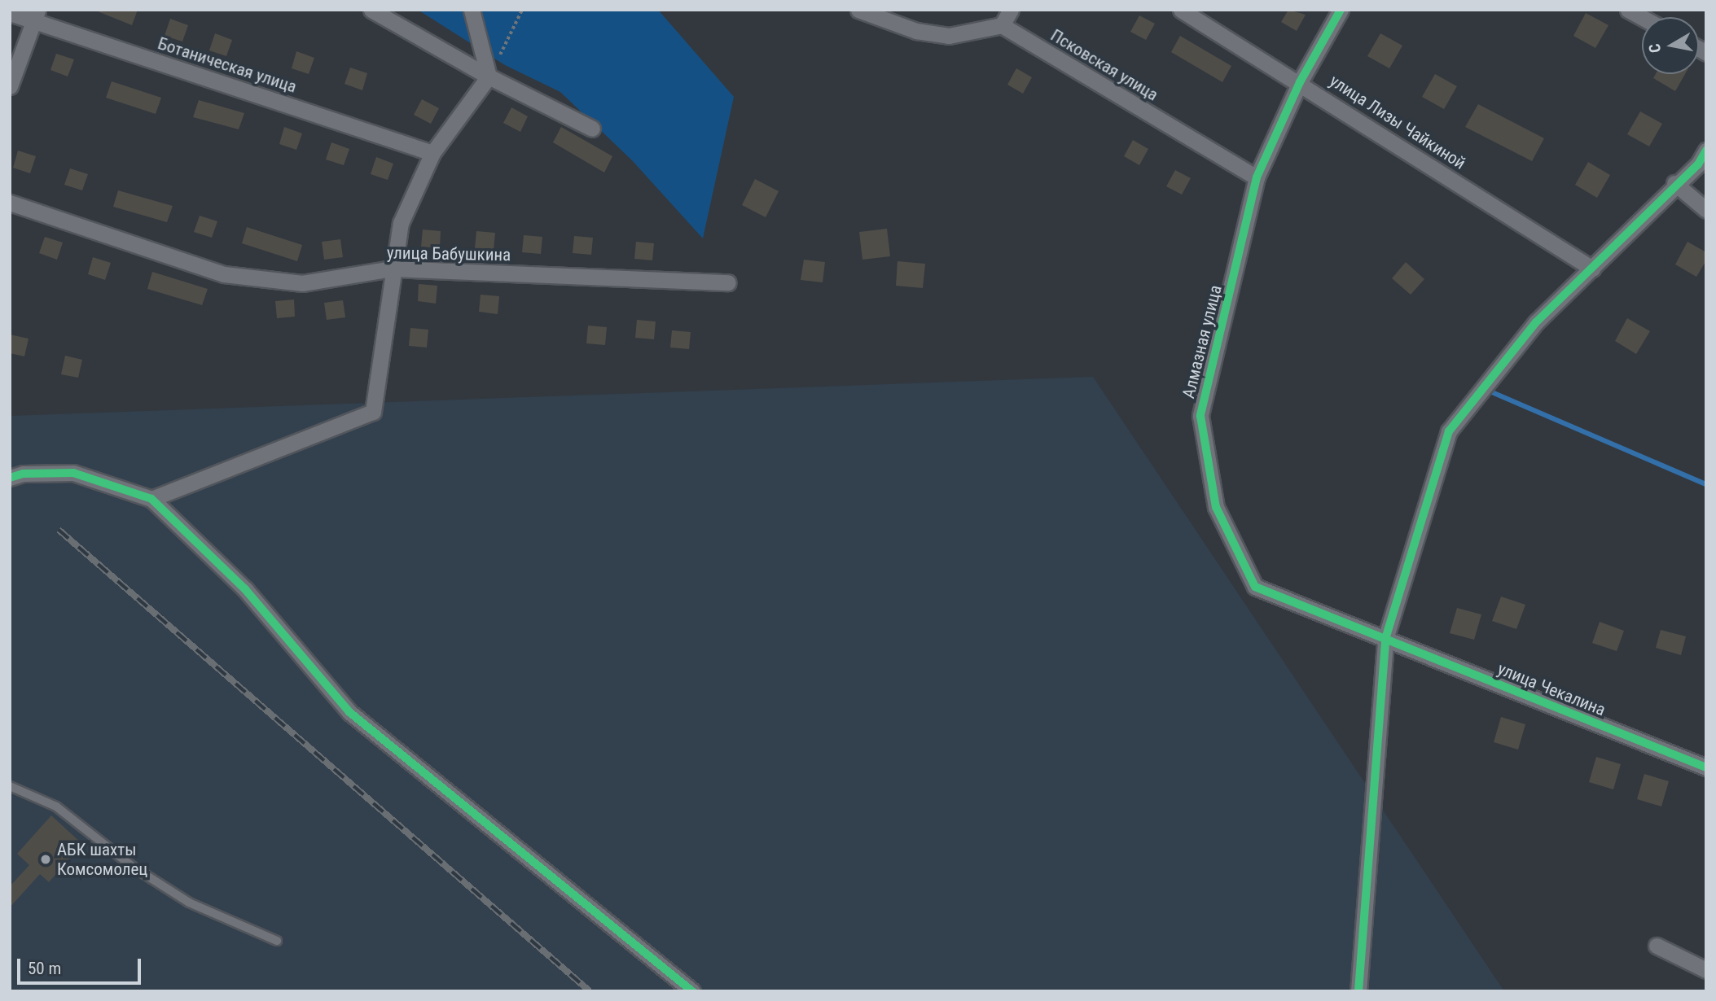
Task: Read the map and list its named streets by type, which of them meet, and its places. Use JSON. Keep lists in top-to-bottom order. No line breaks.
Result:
{"streets":{"street":["Ботаническая улица","Псковская улица","улица Лизы Чайкиной","улица Бабушкина","Алмазная улица","улица Чекалина"]},"crossings":[["Псковская улица","Алмазная улица"],["улица Лизы Чайкиной","Алмазная улица"],["Алмазная улица","улица Чекалина"]],"places":["АБК шахты Комсомолец"],"scale_bar":"50 m","north":"left"}
